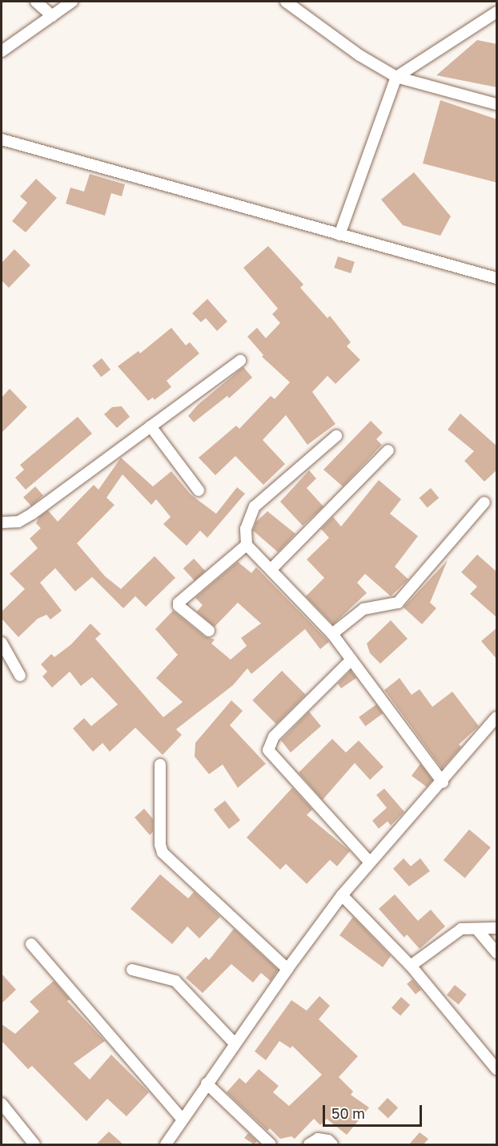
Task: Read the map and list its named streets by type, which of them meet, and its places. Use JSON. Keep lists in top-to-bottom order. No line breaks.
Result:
{"scale_bar":"50 m"}
